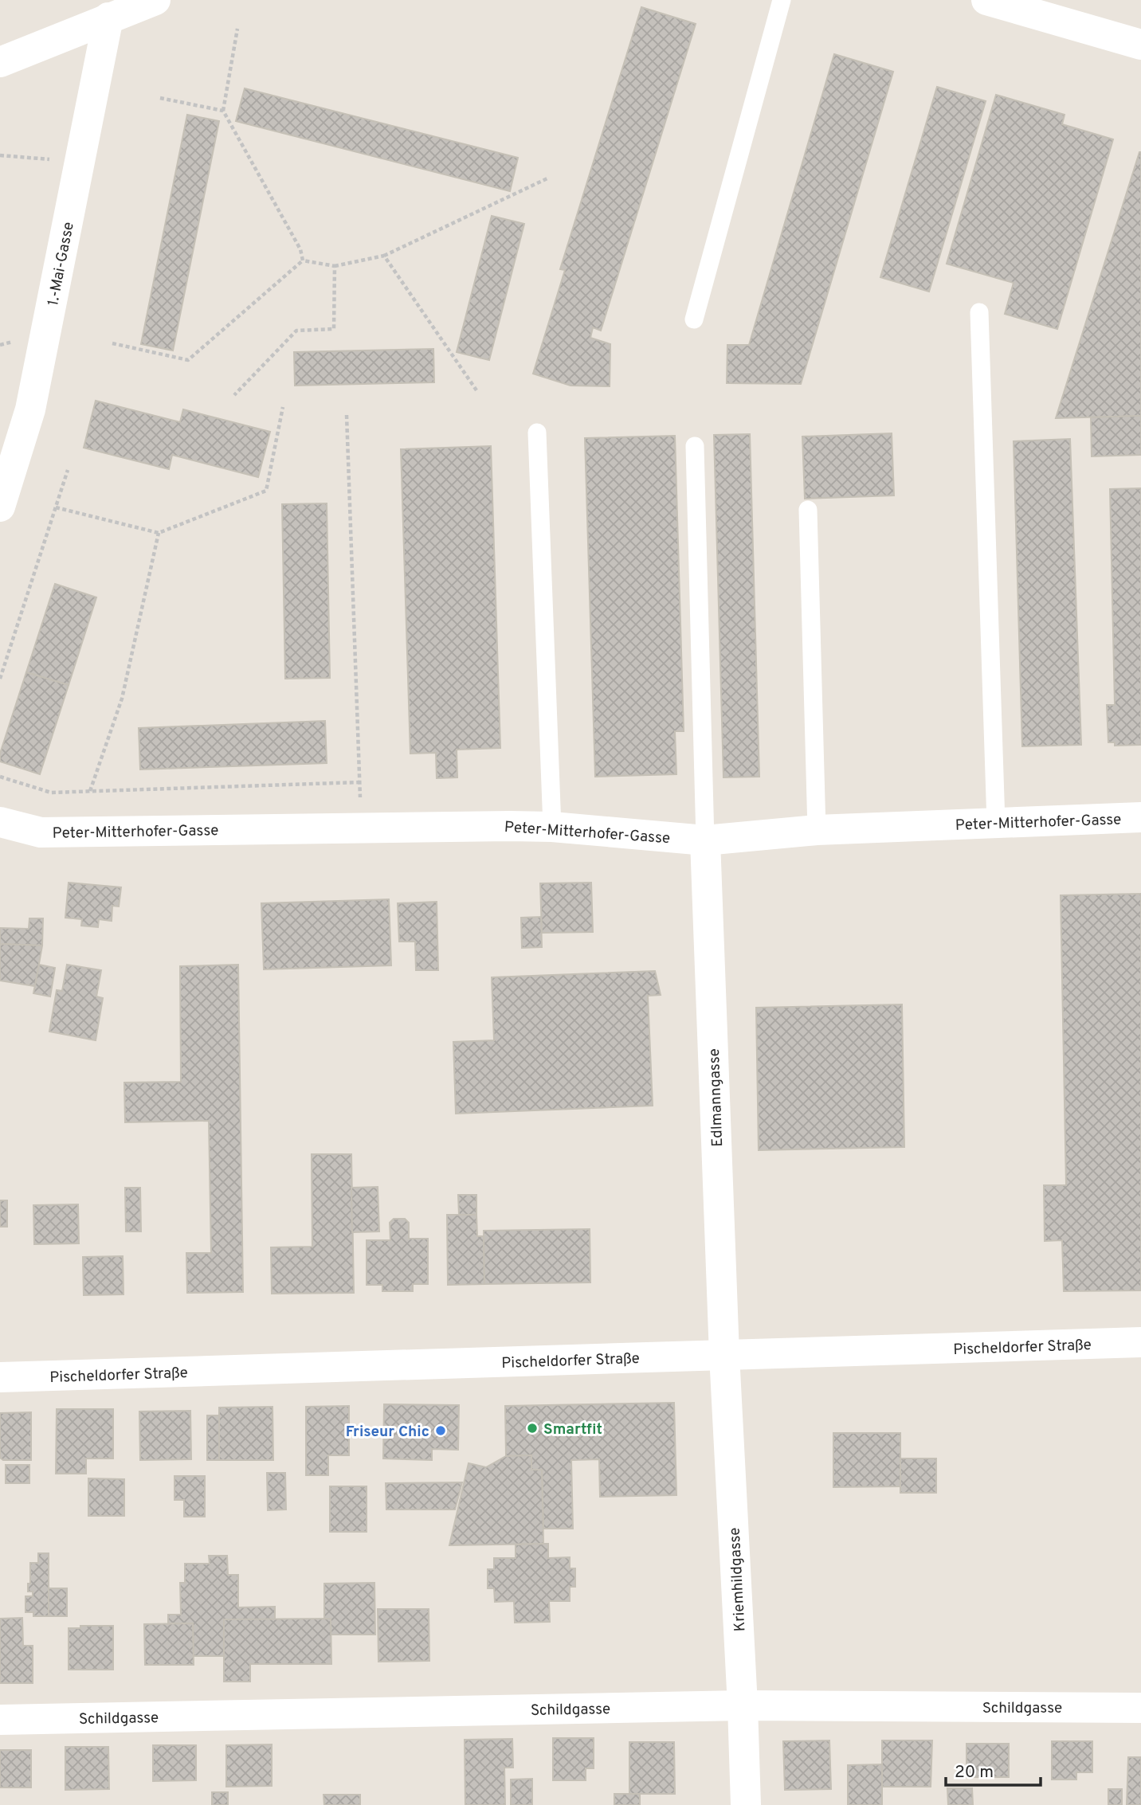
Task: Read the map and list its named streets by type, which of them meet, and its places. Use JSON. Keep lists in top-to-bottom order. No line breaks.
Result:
{"streets":{"street":["1.-Mai-Gasse","Peter-Mitterhofer-Gasse","Edlmanngasse","Pischeldorfer Straße","Kriemhildgasse","Schildgasse"]},"crossings":[["Peter-Mitterhofer-Gasse","Edlmanngasse"],["Edlmanngasse","Pischeldorfer Straße"],["Edlmanngasse","Kriemhildgasse"],["Pischeldorfer Straße","Kriemhildgasse"],["Kriemhildgasse","Schildgasse"]],"places":["Smartfit","Friseur Chic"],"scale_bar":"20 m"}
